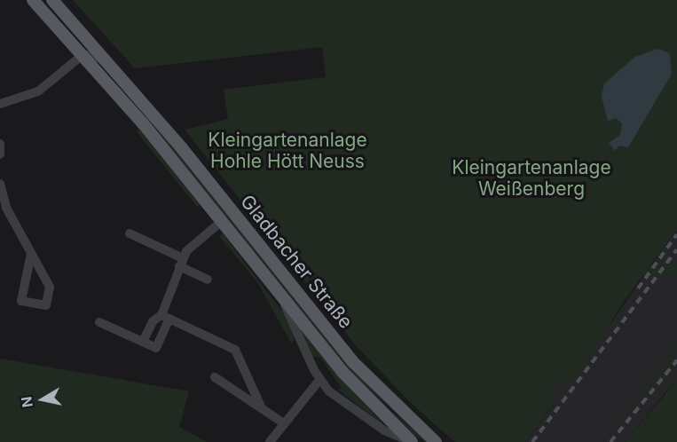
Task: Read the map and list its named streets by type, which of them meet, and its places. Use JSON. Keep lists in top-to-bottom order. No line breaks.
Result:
{"streets":{"main road":["Gladbacher Straße"]},"parks":["Kleingartenanlage Hohle Hött Neuss","Kleingartenanlage Weißenberg"],"north":"left"}
